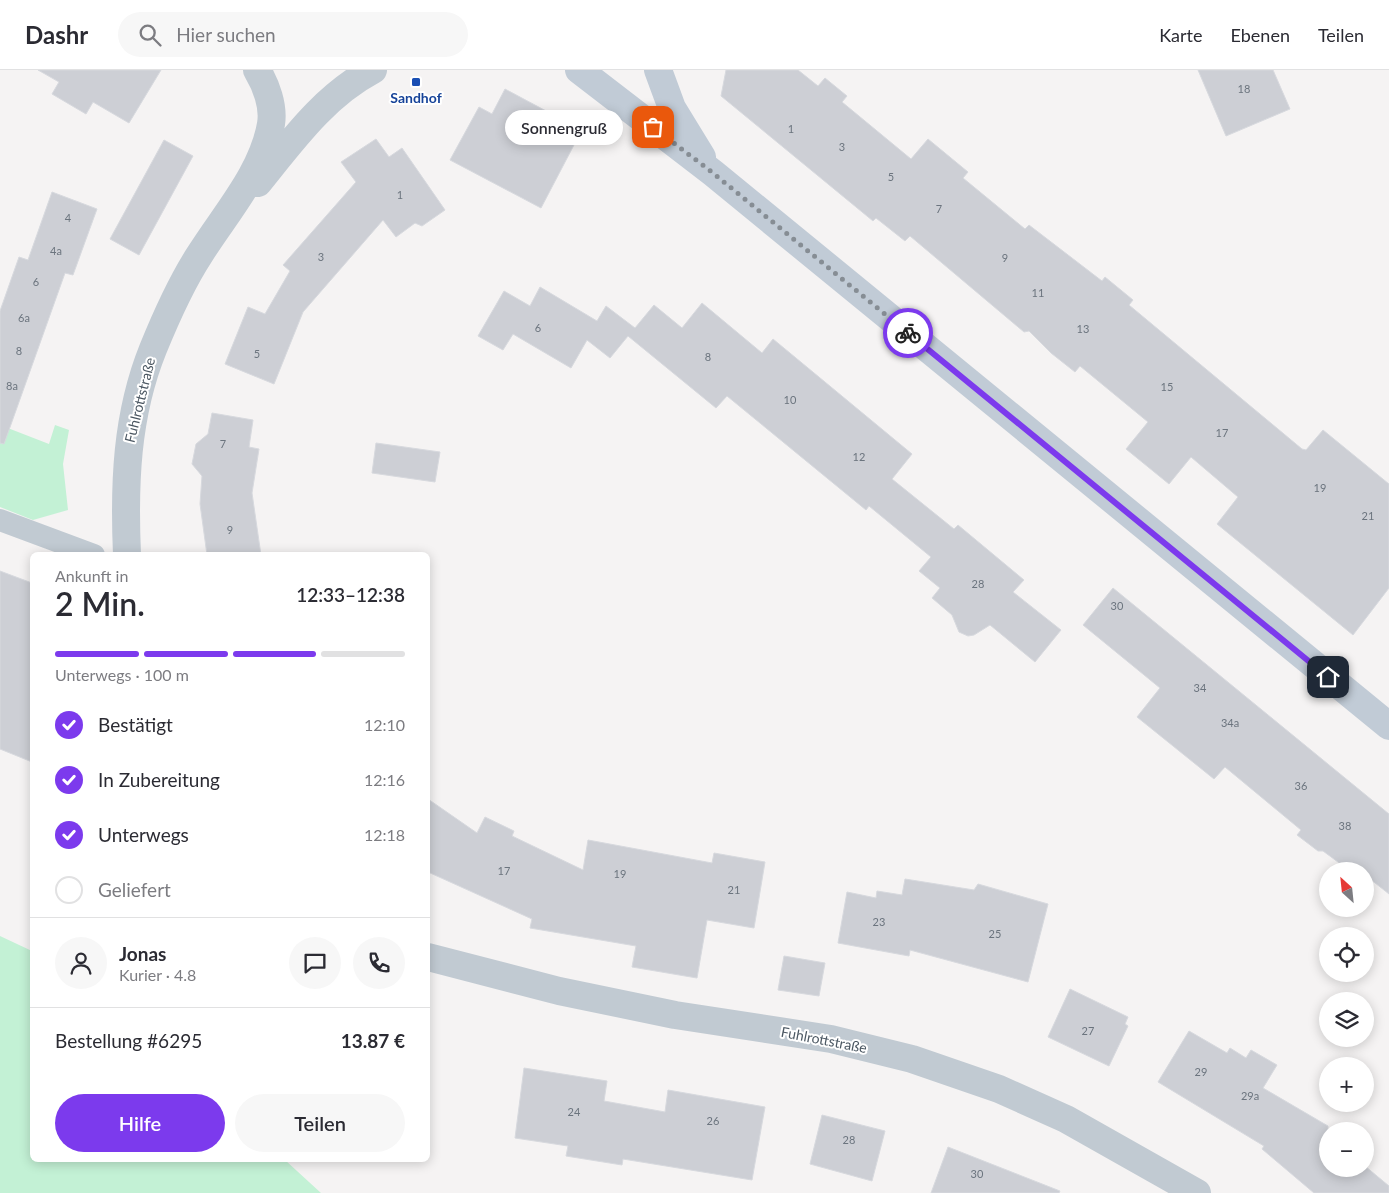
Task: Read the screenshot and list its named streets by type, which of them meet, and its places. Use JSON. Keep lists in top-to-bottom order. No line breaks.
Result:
{"streets":{"street":["Fuhlrottstraße"]},"places":{"transit":["Sandhof"],"other":["Sonnengruß"]},"house_numbers":["18","1","3","5","1","7","4","4a","3","9","6","11","6a","6","13","8","5","8","8a","15","10","17","7","12","19","21","9","28","30","34","34a","36","38","17","19","21","23","25","27","29","29a","24","26","28","30"],"north":"top left","page":{"header":"Dashr","search":"Hier suchen","nav":["Karte","Ebenen","Teilen"],"bubble":"Sonnengruß","heading":["2 Min.","Ankunft in","12:33–12:38"],"panel":["Jonas","Kurier · 4.8","Bestellung #6295","13.87 €"],"bar":"Unterwegs · 100 m","list":[["Bestätigt","12:10"],["In Zubereitung","12:16"],["Unterwegs","12:18"],"Geliefert"],"map_buttons":["+","−"],"buttons":["Hilfe","Teilen"]}}
